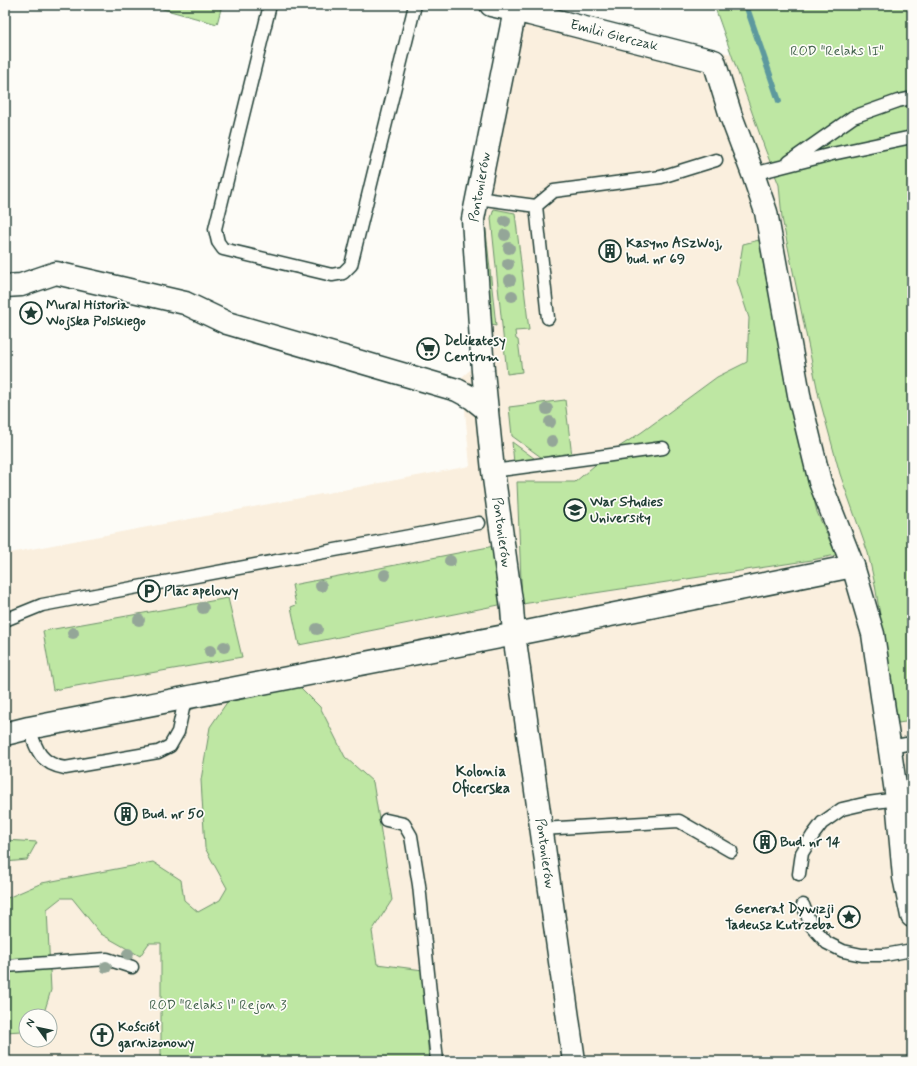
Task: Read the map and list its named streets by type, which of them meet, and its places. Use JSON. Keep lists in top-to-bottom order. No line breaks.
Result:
{"streets":{"street":["Emilii Gierczak","Pontonierów"]},"crossings":[["Emilii Gierczak","Pontonierów"]],"districts":["Kolonia Oficerska"],"parks":["ROD \"Relaks II\"","ROD \"Relaks I\" Rejon 3"],"places":{"building":["Kasyno ASzWoj, bud. nr 69","Bud. nr 50","Bud. nr 14"],"place":["Mural Historia Wojska Polskiego","Generał Dywizji Tadeusz Kutrzeba"],"supermarket":["Delikatesy Centrum"],"school or university":["War Studies University"],"parking":["Plac apelowy"],"church":["Kościół garnizonowy"]},"north":"top left"}
